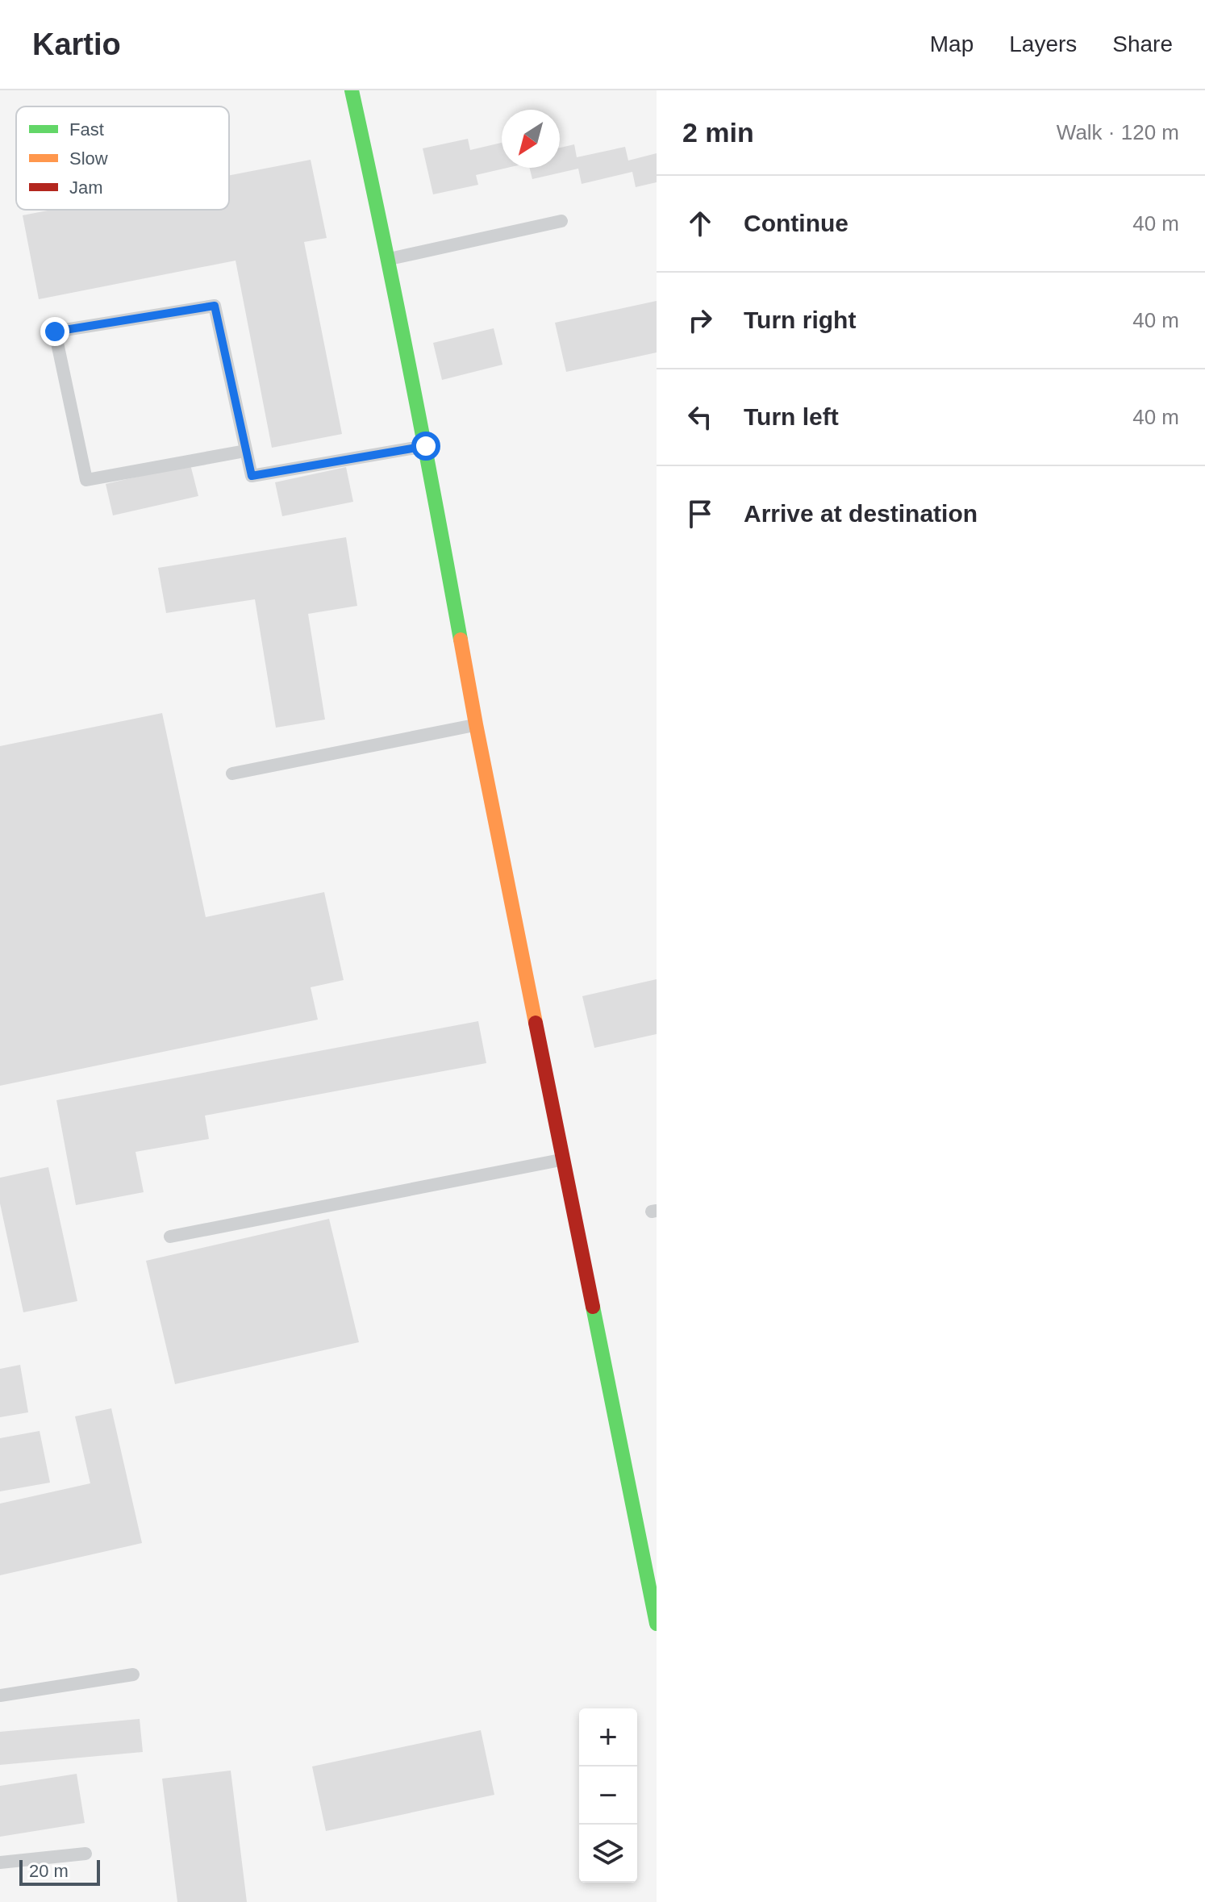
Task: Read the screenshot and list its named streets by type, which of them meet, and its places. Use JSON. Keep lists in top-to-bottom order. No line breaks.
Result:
{"legend":["Fast","Slow","Jam"],"scale_bar":"20 m","north":"bottom left","page":{"header":"Kartio","nav":["Map","Layers","Share"],"heading":["2 min","Walk · 120 m"],"list":[["Continue","40 m"],["Turn right","40 m"],["Turn left","40 m"],"Arrive at destination"],"map_buttons":["+","−"],"scale":"20 m"}}
